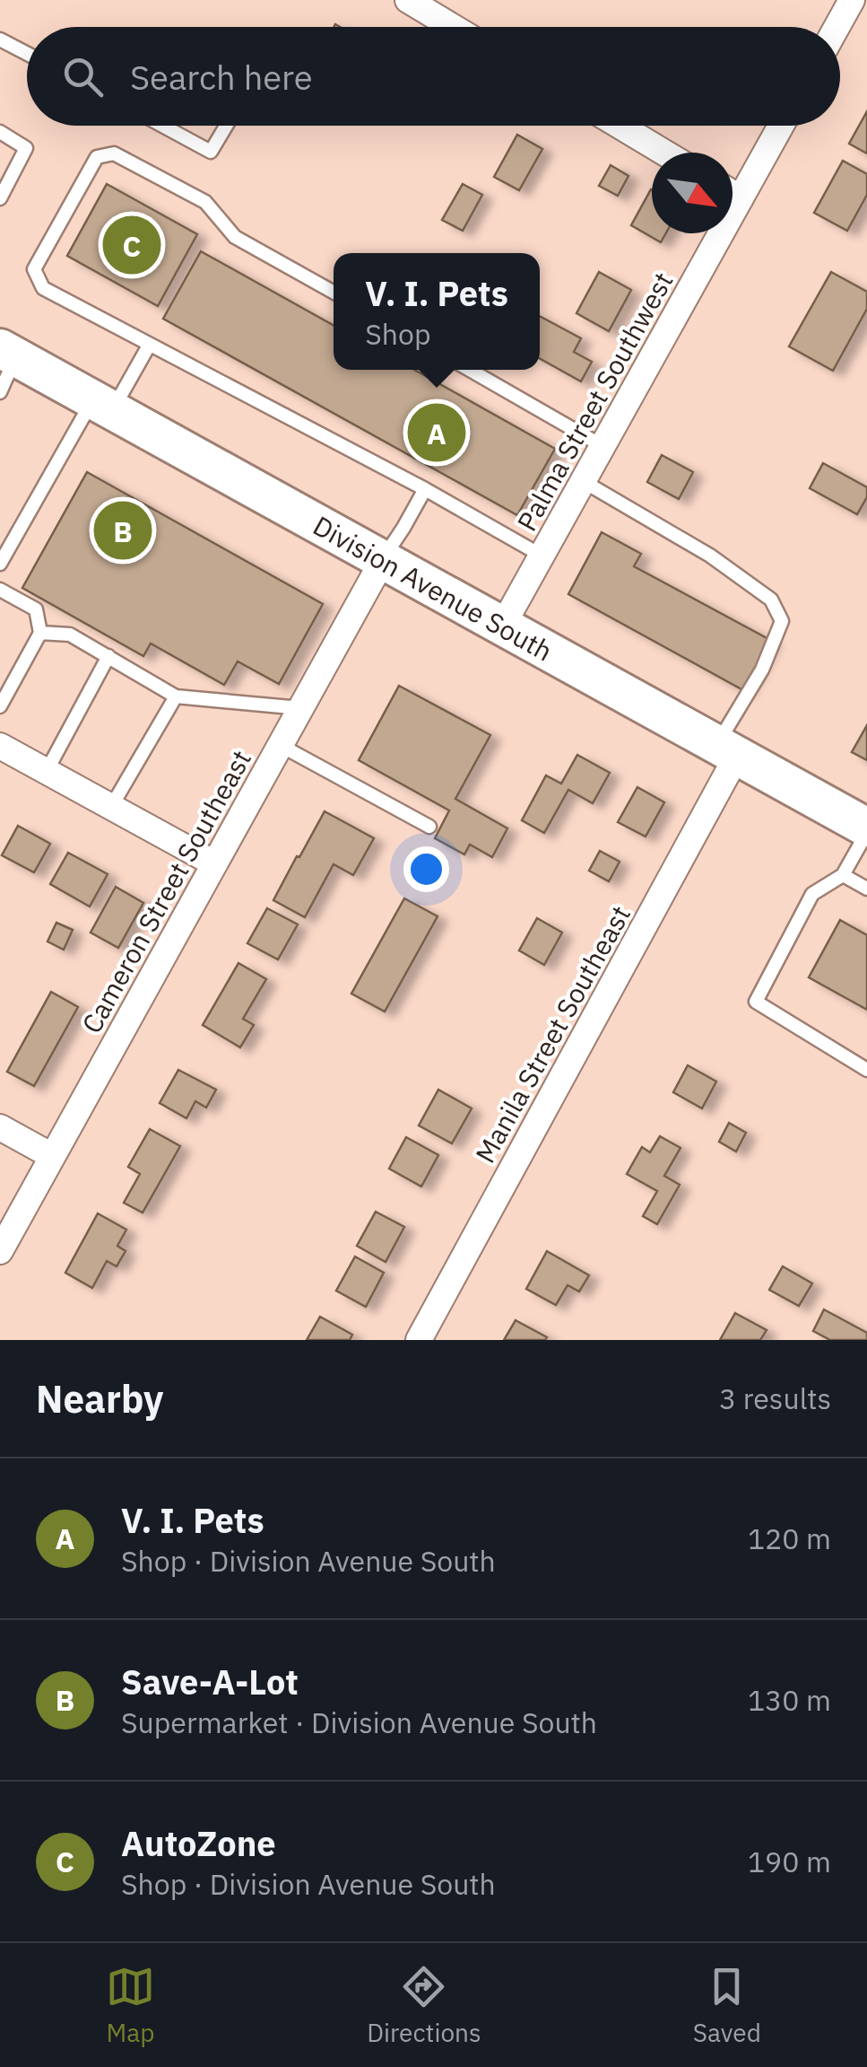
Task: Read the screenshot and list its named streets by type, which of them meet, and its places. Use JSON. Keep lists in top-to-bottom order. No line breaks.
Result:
{"streets":{"main road":["Division Avenue South"],"street":["Palma Street Southwest","Cameron Street Southeast","Manila Street Southeast"]},"crossings":[["Palma Street Southwest","Division Avenue South"],["Division Avenue South","Cameron Street Southeast"],["Division Avenue South","Manila Street Southeast"]],"north":"bottom right","page":{"search":"Search here","pins":["C","A","B"],"popup":["V. I. Pets","Shop"],"heading":["Nearby","3 results"],"list":[{"mark":"A","name":"V. I. Pets","note":"Shop · Division Avenue South","value":"120 m"},{"mark":"B","name":"Save-A-Lot","note":"Supermarket · Division Avenue South","value":"130 m"},{"mark":"C","name":"AutoZone","note":"Shop · Division Avenue South","value":"190 m"}],"nav":["Map","Directions","Saved"]}}
